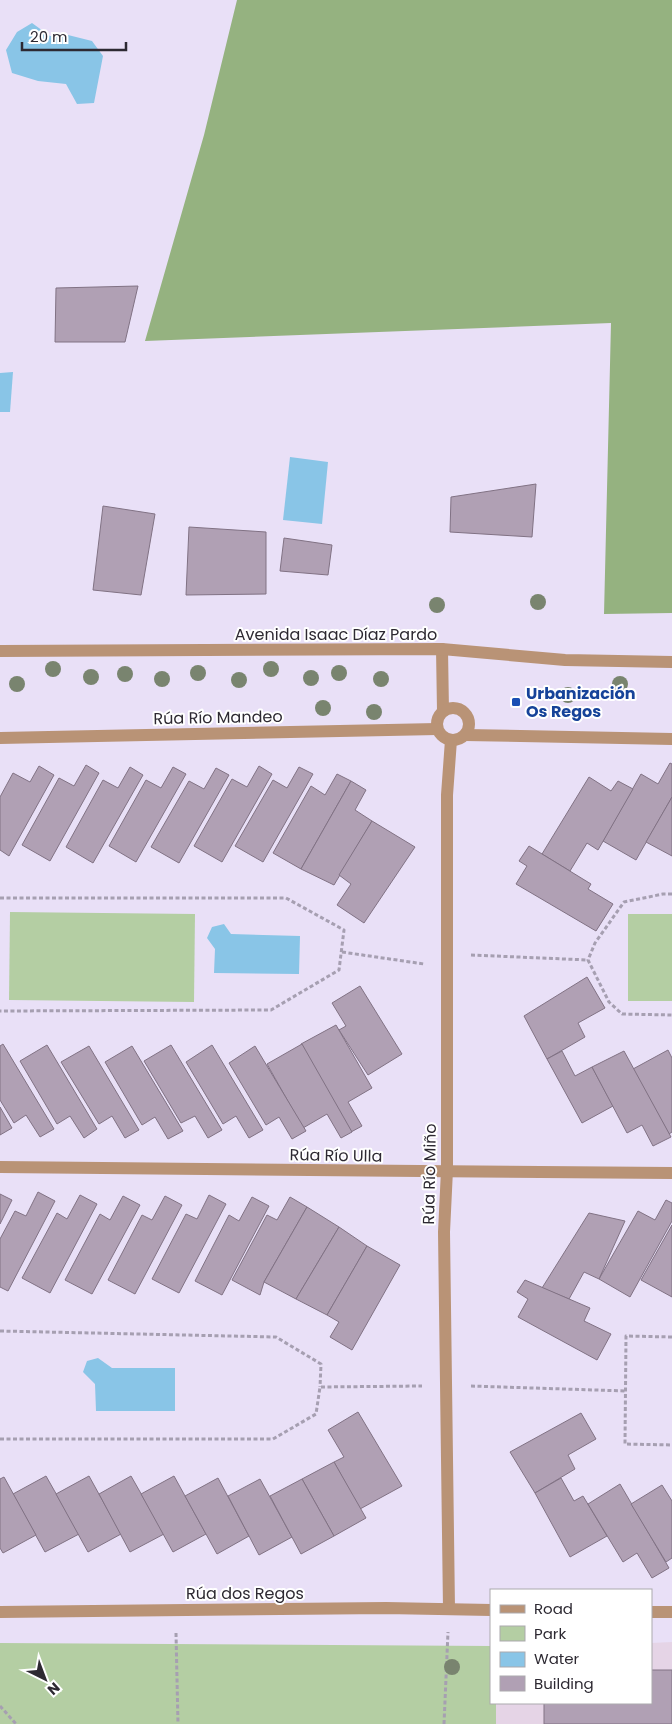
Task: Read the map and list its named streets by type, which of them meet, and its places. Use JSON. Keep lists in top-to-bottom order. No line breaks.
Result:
{"streets":{"street":["Avenida Isaac Díaz Pardo","Rúa Río Mandeo","Rúa Río Ulla","Rúa Río Miño","Rúa dos Regos"]},"crossings":[["Rúa Río Mandeo","Rúa Río Miño"],["Rúa Río Ulla","Rúa Río Miño"],["Rúa Río Miño","Rúa dos Regos"]],"places":{"transit":["Urbanización Os Regos"]},"legend":["Road","Park","Water","Building"],"scale_bar":"20 m","north":"bottom right"}
